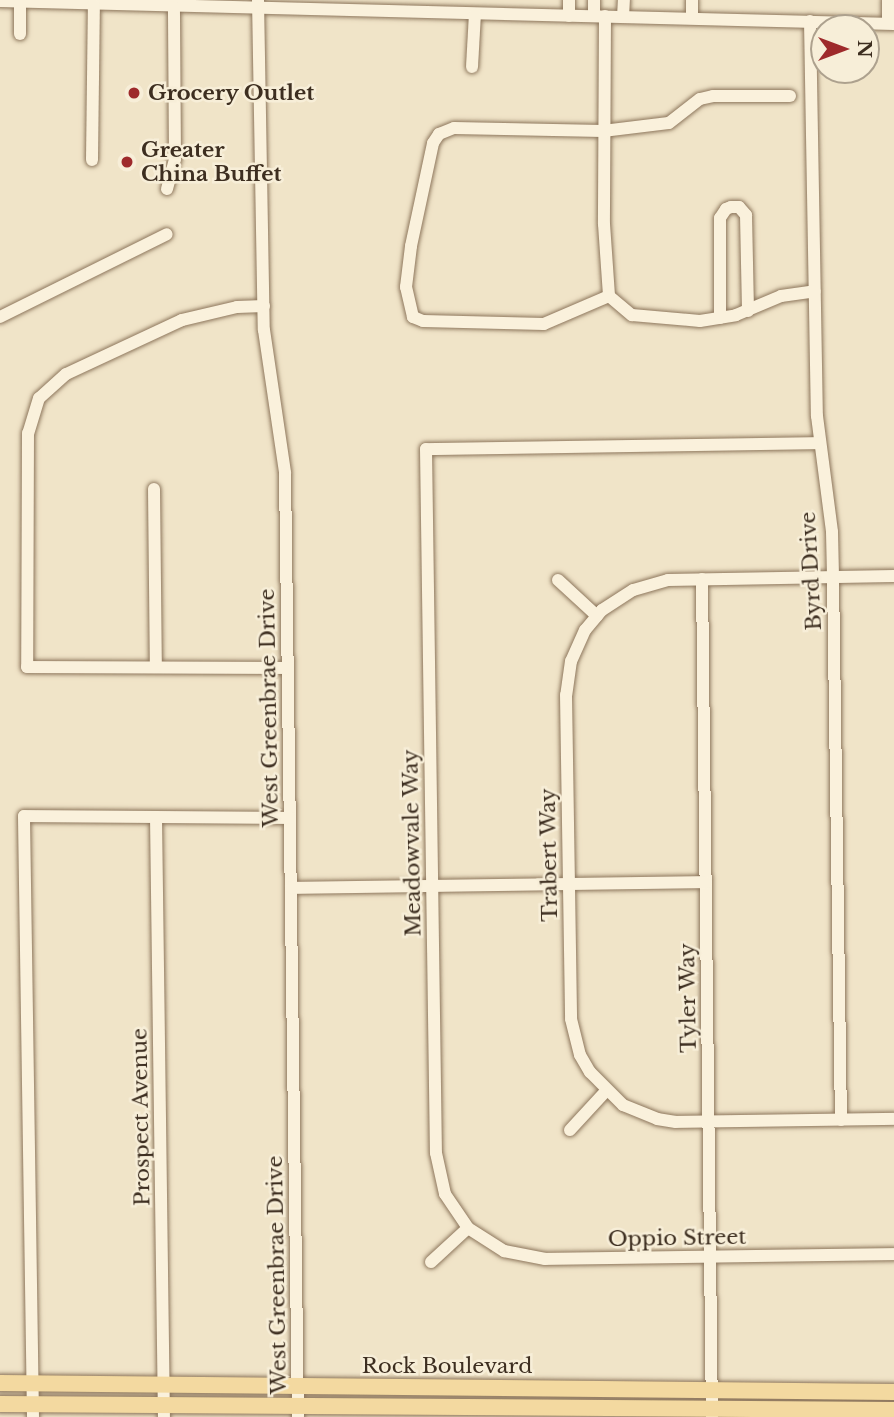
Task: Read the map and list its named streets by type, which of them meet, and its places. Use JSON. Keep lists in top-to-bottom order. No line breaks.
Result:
{"streets":{"main road":["Rock Boulevard"],"street":["Byrd Drive","West Greenbrae Drive","Meadowvale Way","Trabert Way","Tyler Way","Prospect Avenue","Oppio Street"]},"crossings":[["Byrd Drive","Meadowvale Way"],["Byrd Drive","Trabert Way"],["West Greenbrae Drive","Rock Boulevard"],["Meadowvale Way","Oppio Street"],["Trabert Way","Tyler Way"],["Tyler Way","Oppio Street"],["Tyler Way","Rock Boulevard"],["Prospect Avenue","Rock Boulevard"]],"places":["Grocery Outlet","Greater China Buffet"],"north":"right"}
